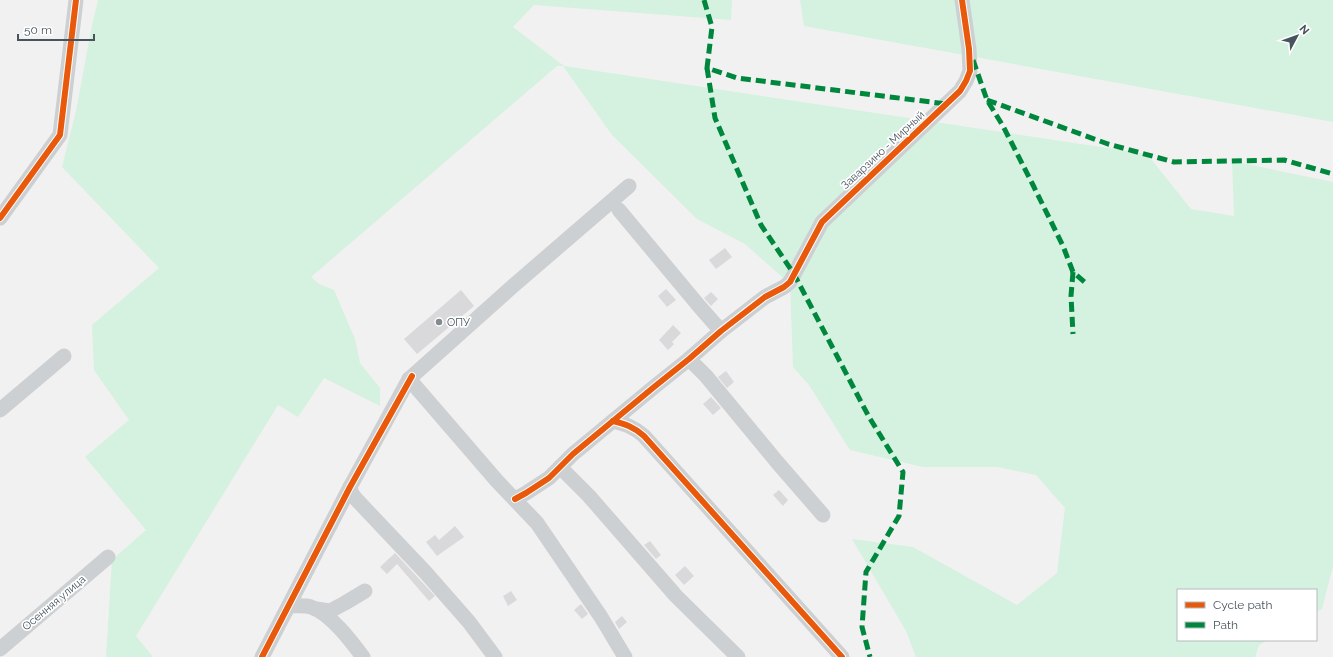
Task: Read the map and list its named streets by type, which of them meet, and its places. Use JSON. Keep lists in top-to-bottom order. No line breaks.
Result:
{"streets":{"street":["Заварзино - Мирный","Осенняя улица"]},"places":["ОПУ"],"legend":["Cycle path","Path"],"scale_bar":"50 m","north":"top right"}
